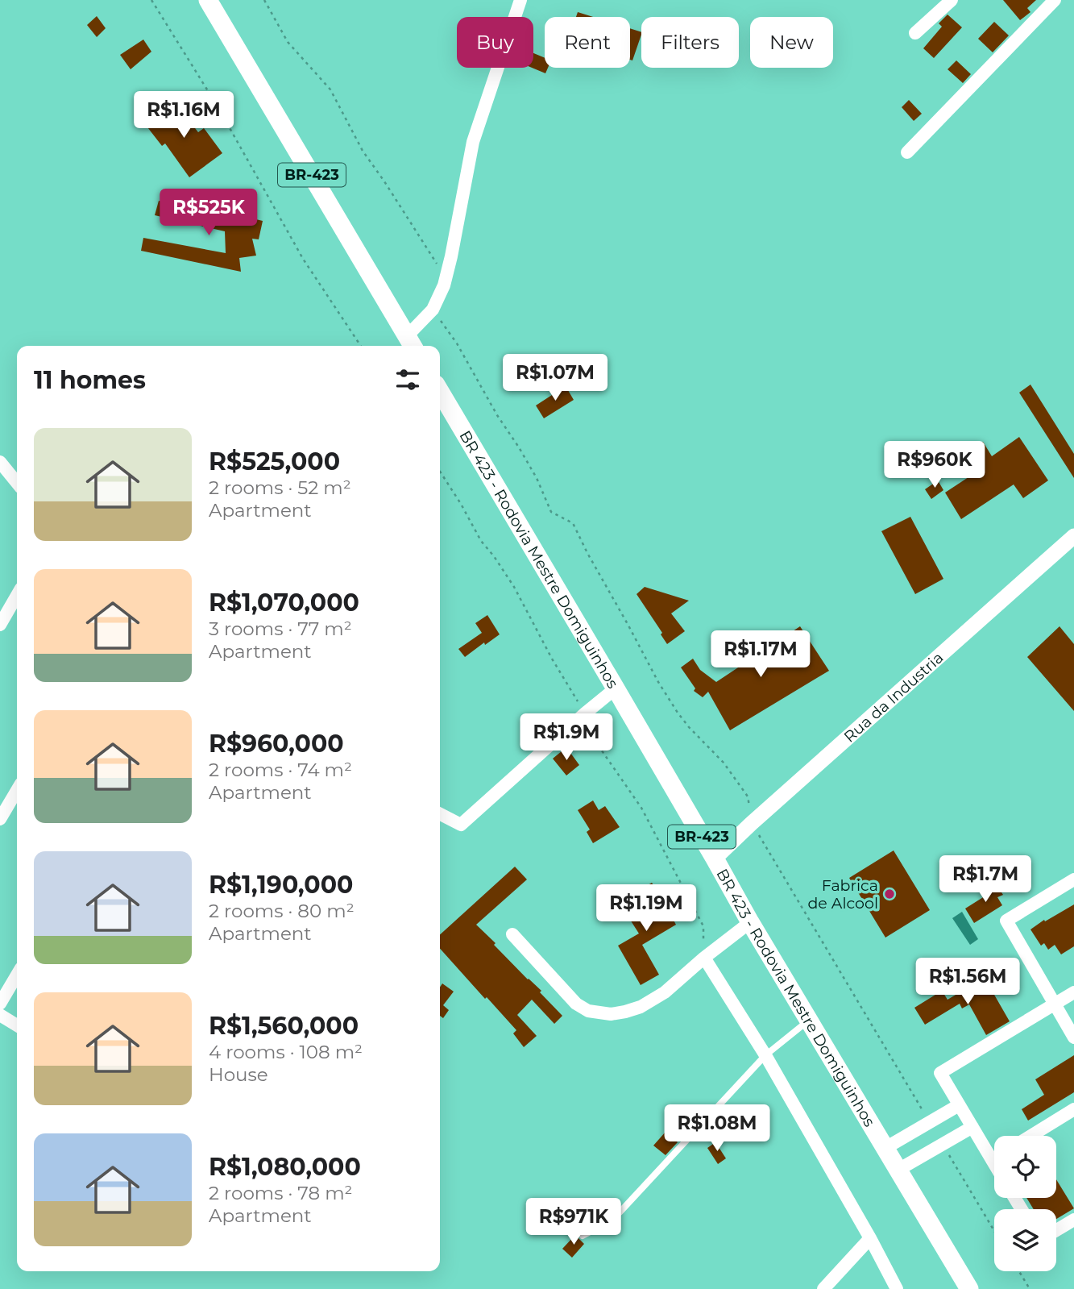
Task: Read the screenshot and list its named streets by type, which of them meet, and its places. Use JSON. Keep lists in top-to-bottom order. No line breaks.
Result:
{"streets":{"main road":["BR-423","BR 423 - Rodovia Mestre Domiguinhos"],"street":["Rua da Industria"]},"crossings":[["BR 423 - Rodovia Mestre Domiguinhos","Rua da Industria"]],"places":["Fabrica de Alcool"],"page":{"chip":["Buy","Rent","Filters","New"],"price":["R$1.16M","R$525K","R$1.07M","R$960K","R$1.17M","R$1.9M","R$1.7M","R$1.19M","R$1.56M","R$1.08M","R$971K"],"heading":"11 homes","list":[{"name":"R$525,000","note":"2 rooms · 52 m² · Apartment"},{"name":"R$1,070,000","note":"3 rooms · 77 m² · Apartment"},{"name":"R$960,000","note":"2 rooms · 74 m² · Apartment"},{"name":"R$1,190,000","note":"2 rooms · 80 m² · Apartment"},{"name":"R$1,560,000","note":"4 rooms · 108 m² · House"},{"name":"R$1,080,000","note":"2 rooms · 78 m² · Apartment"}]}}
